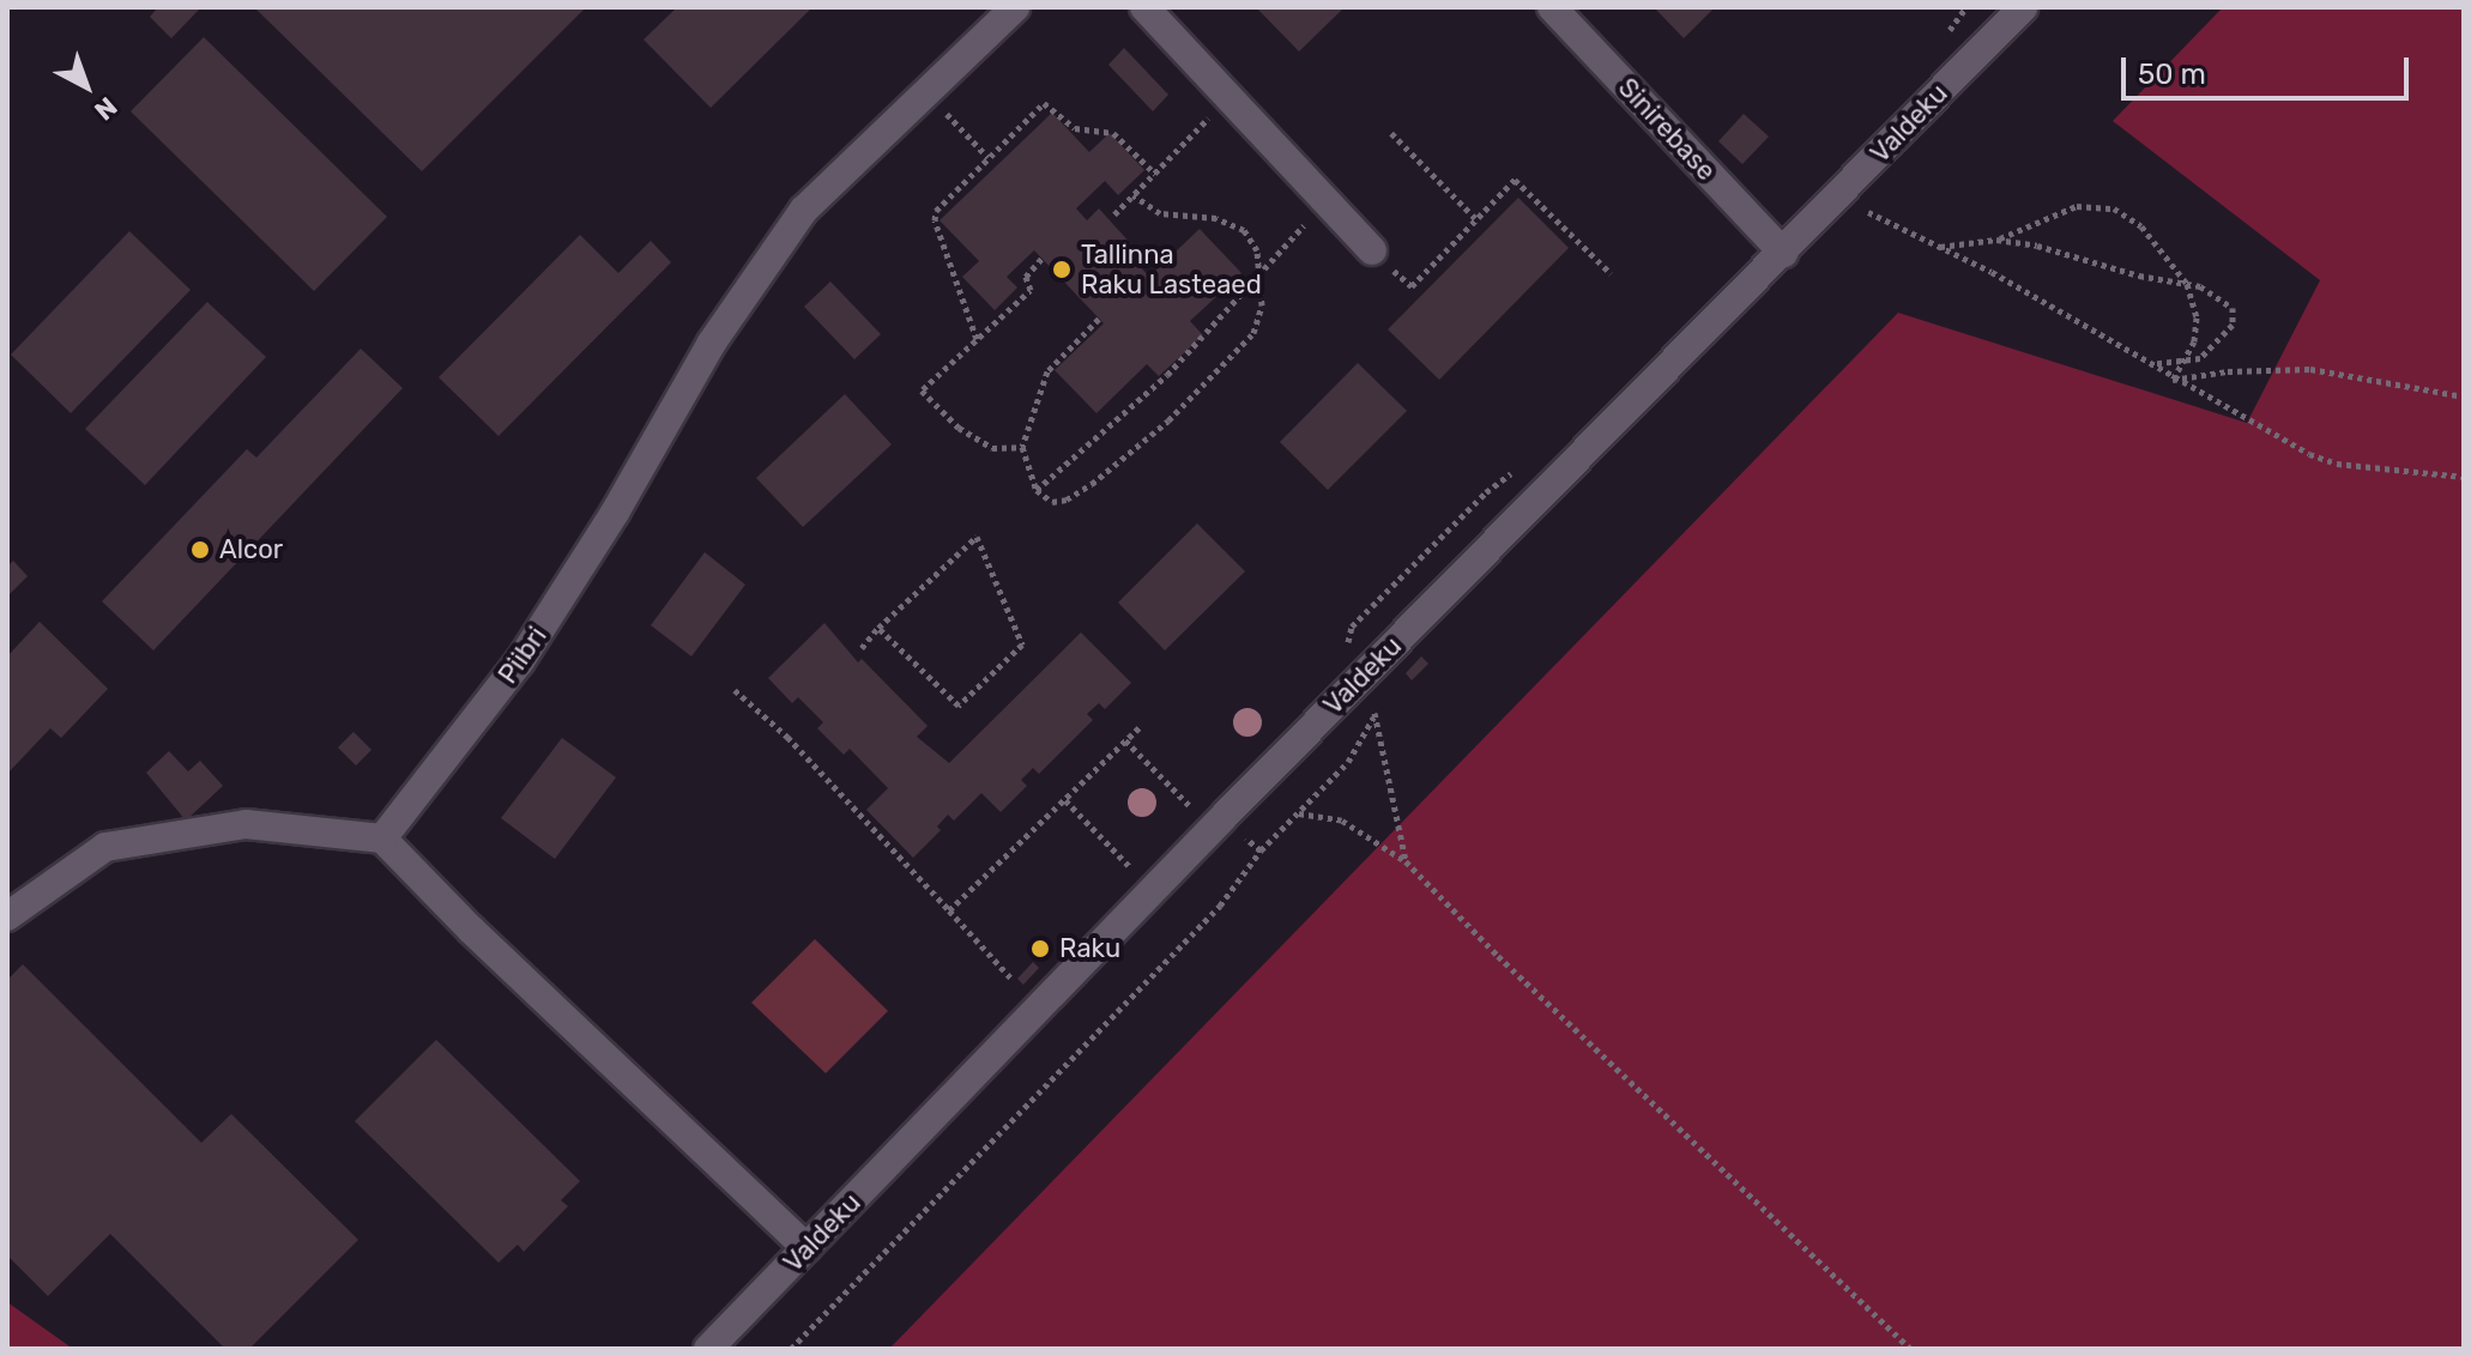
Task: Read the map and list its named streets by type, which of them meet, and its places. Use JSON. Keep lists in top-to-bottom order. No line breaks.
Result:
{"streets":{"street":["Valdeku","Sinirebase","Piibri"]},"crossings":[["Valdeku","Sinirebase"]],"places":["Tallinna Raku Lasteaed","Alcor","Raku"],"scale_bar":"50 m","north":"bottom right"}
